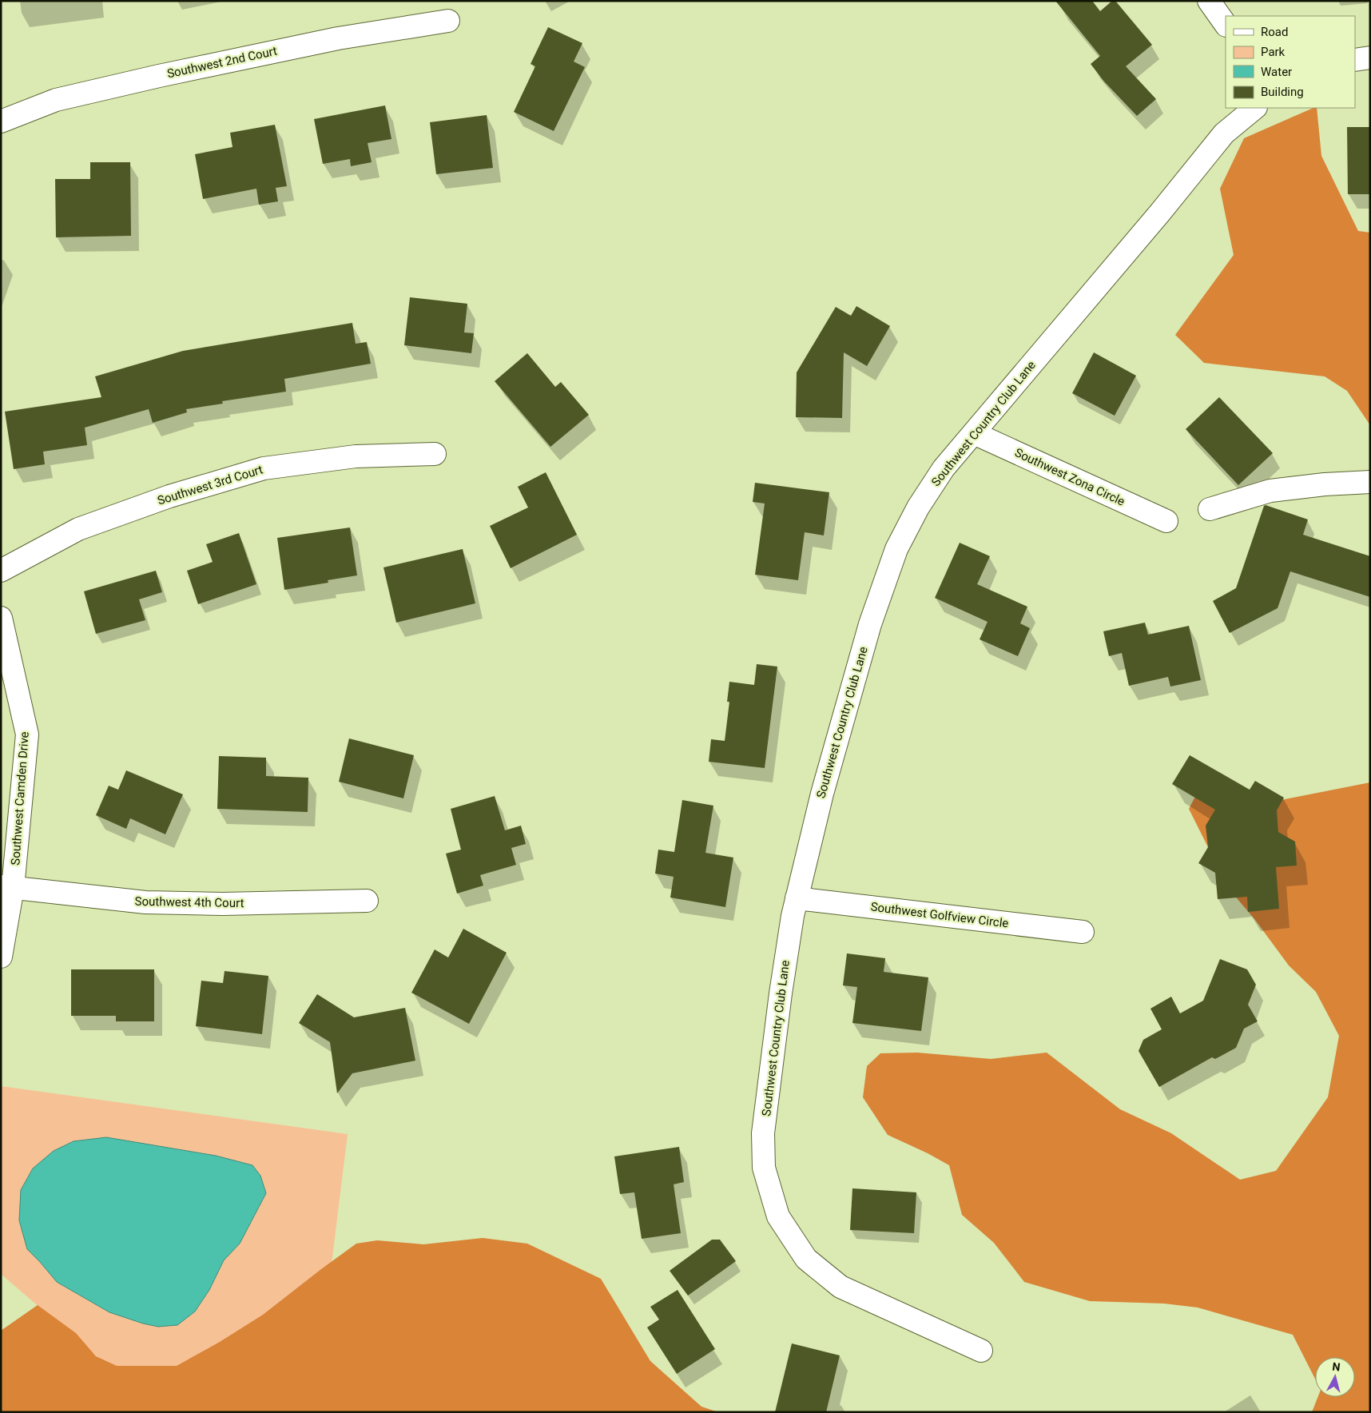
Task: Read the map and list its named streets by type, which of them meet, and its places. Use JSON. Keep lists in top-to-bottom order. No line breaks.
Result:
{"streets":{"street":["Southwest 2nd Court","Southwest Country Club Lane","Southwest Zona Circle","Southwest 3rd Court","Southwest Camden Drive","Southwest 4th Court","Southwest Golfview Circle"]},"crossings":[["Southwest Country Club Lane","Southwest Zona Circle"],["Southwest Country Club Lane","Southwest Golfview Circle"],["Southwest Camden Drive","Southwest 4th Court"]],"legend":["Road","Park","Water","Building"],"north":"top"}
